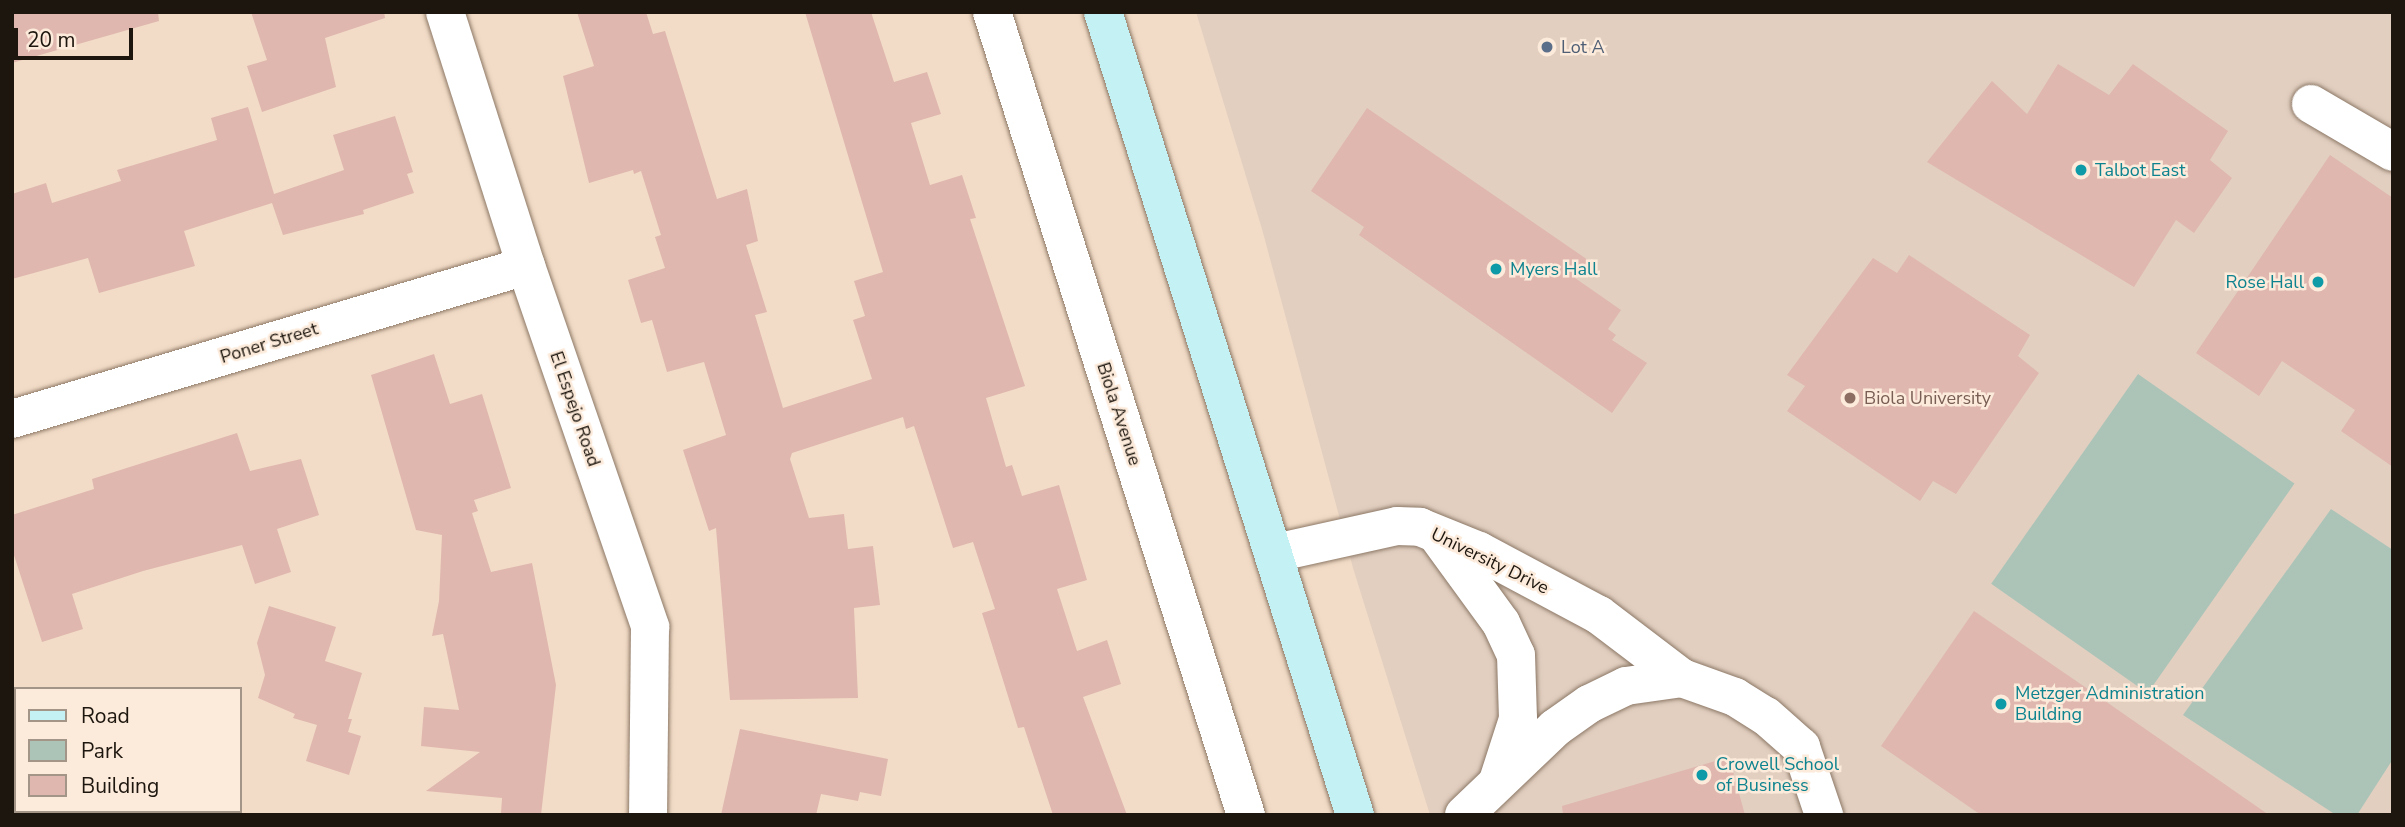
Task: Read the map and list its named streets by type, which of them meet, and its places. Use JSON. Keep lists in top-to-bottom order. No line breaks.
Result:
{"streets":{"street":["Poner Street","El Espejo Road","Biola Avenue","University Drive"]},"crossings":[["Poner Street","El Espejo Road"]],"places":["Lot A","Talbot East","Myers Hall","Rose Hall","Biola University","Metzger Administration Building","Crowell School of Business"],"legend":["Road","Park","Building"],"scale_bar":"20 m"}
